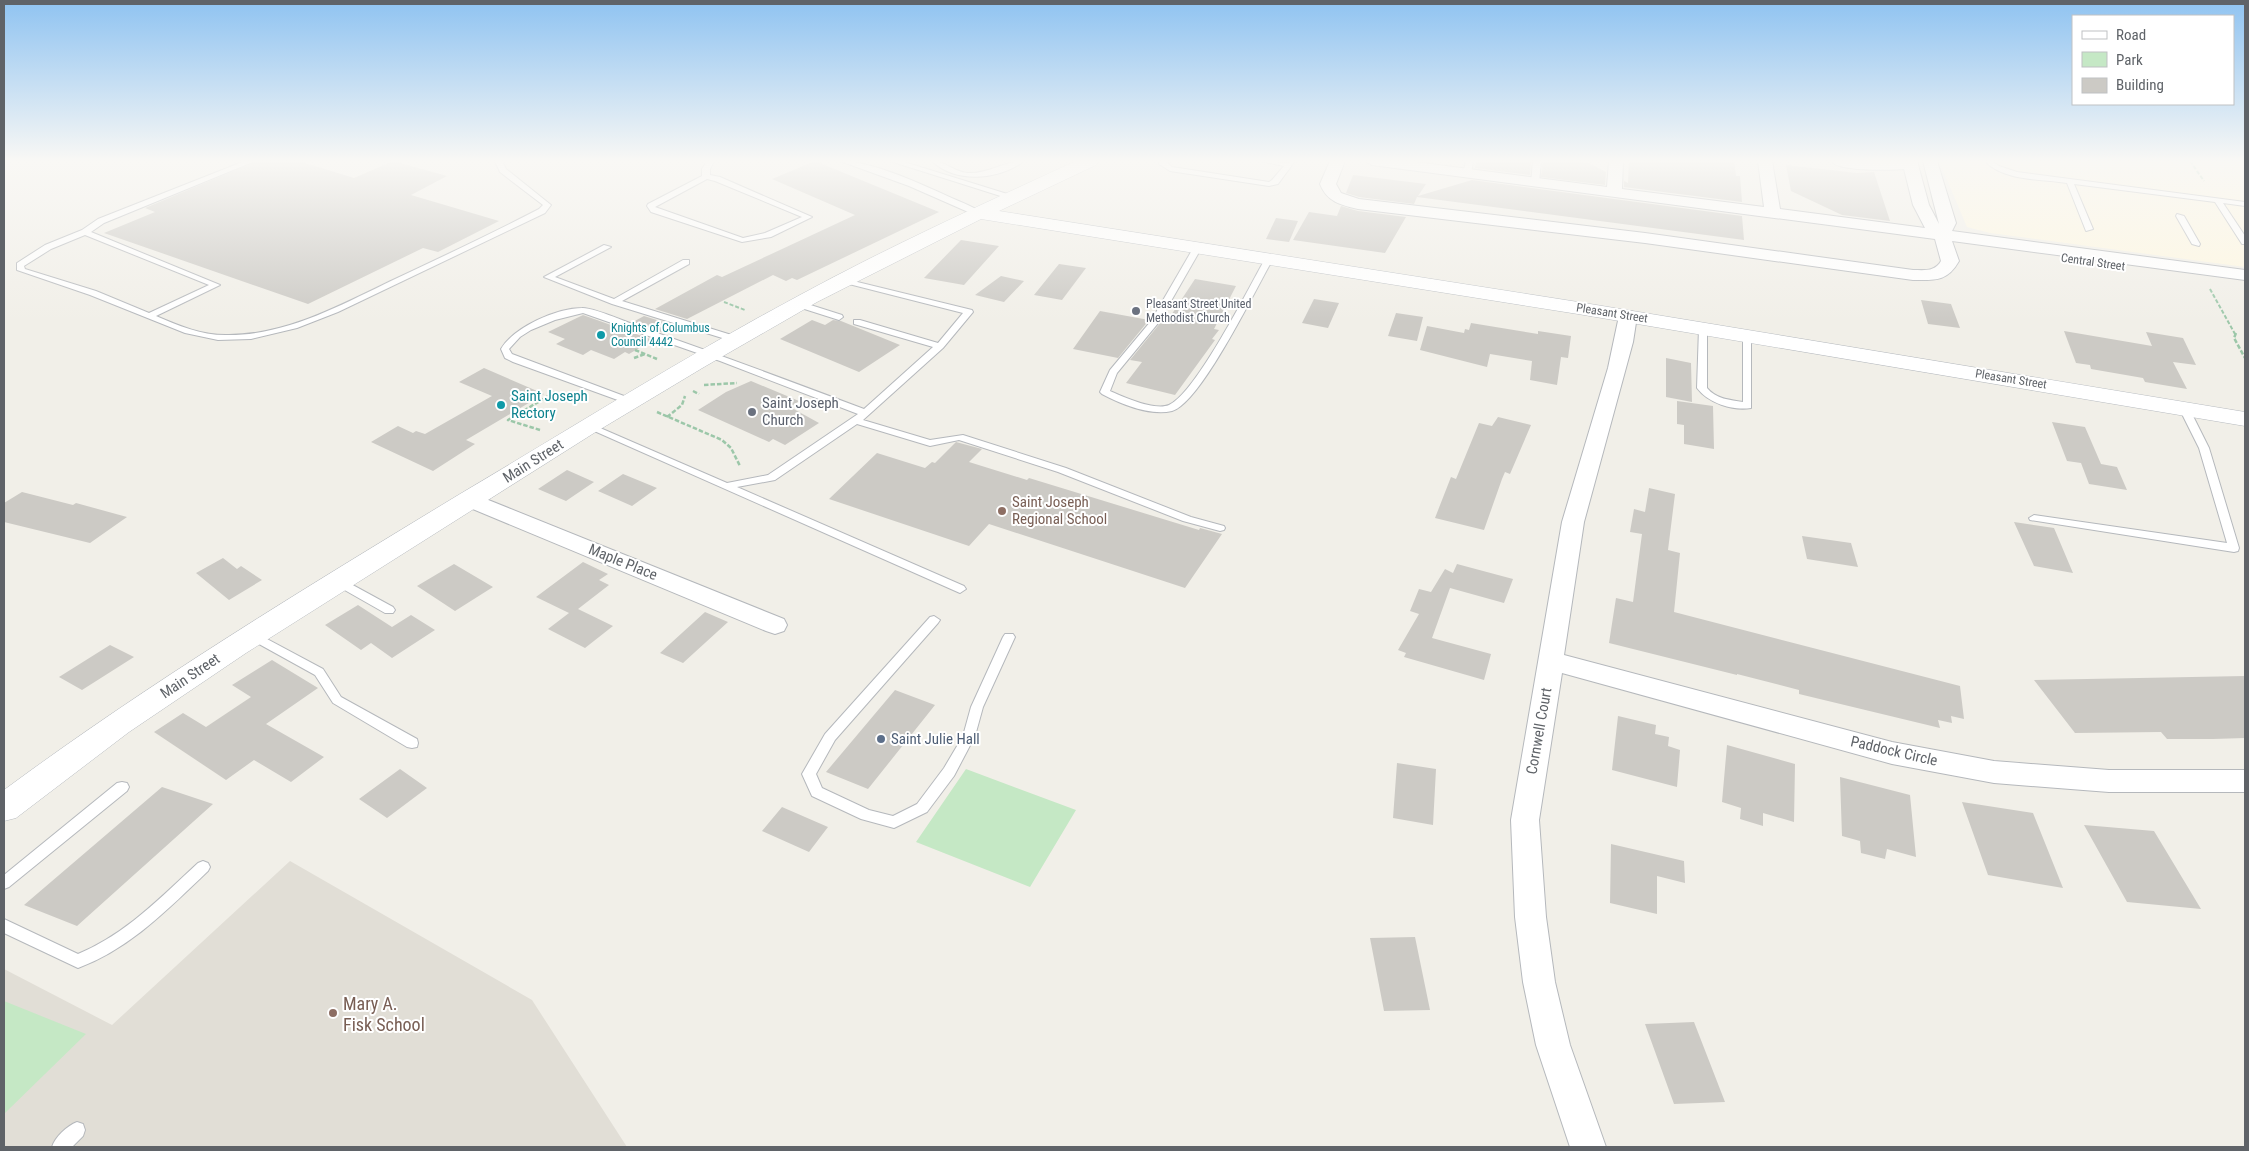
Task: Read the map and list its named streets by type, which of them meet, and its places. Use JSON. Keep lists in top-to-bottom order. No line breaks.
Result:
{"streets":{"main road":["Pleasant Street","Main Street"],"street":["Central Street","Maple Place","Cornwell Court","Paddock Circle"]},"crossings":[["Pleasant Street","Cornwell Court"],["Main Street","Maple Place"],["Cornwell Court","Paddock Circle"]],"places":["Pleasant Street United Methodist Church","Knights of Columbus Council 4442","Saint Joseph Rectory","Saint Joseph Church","Saint Joseph Regional School","Saint Julie Hall","Mary A. Fisk School"],"legend":["Road","Park","Building"]}
